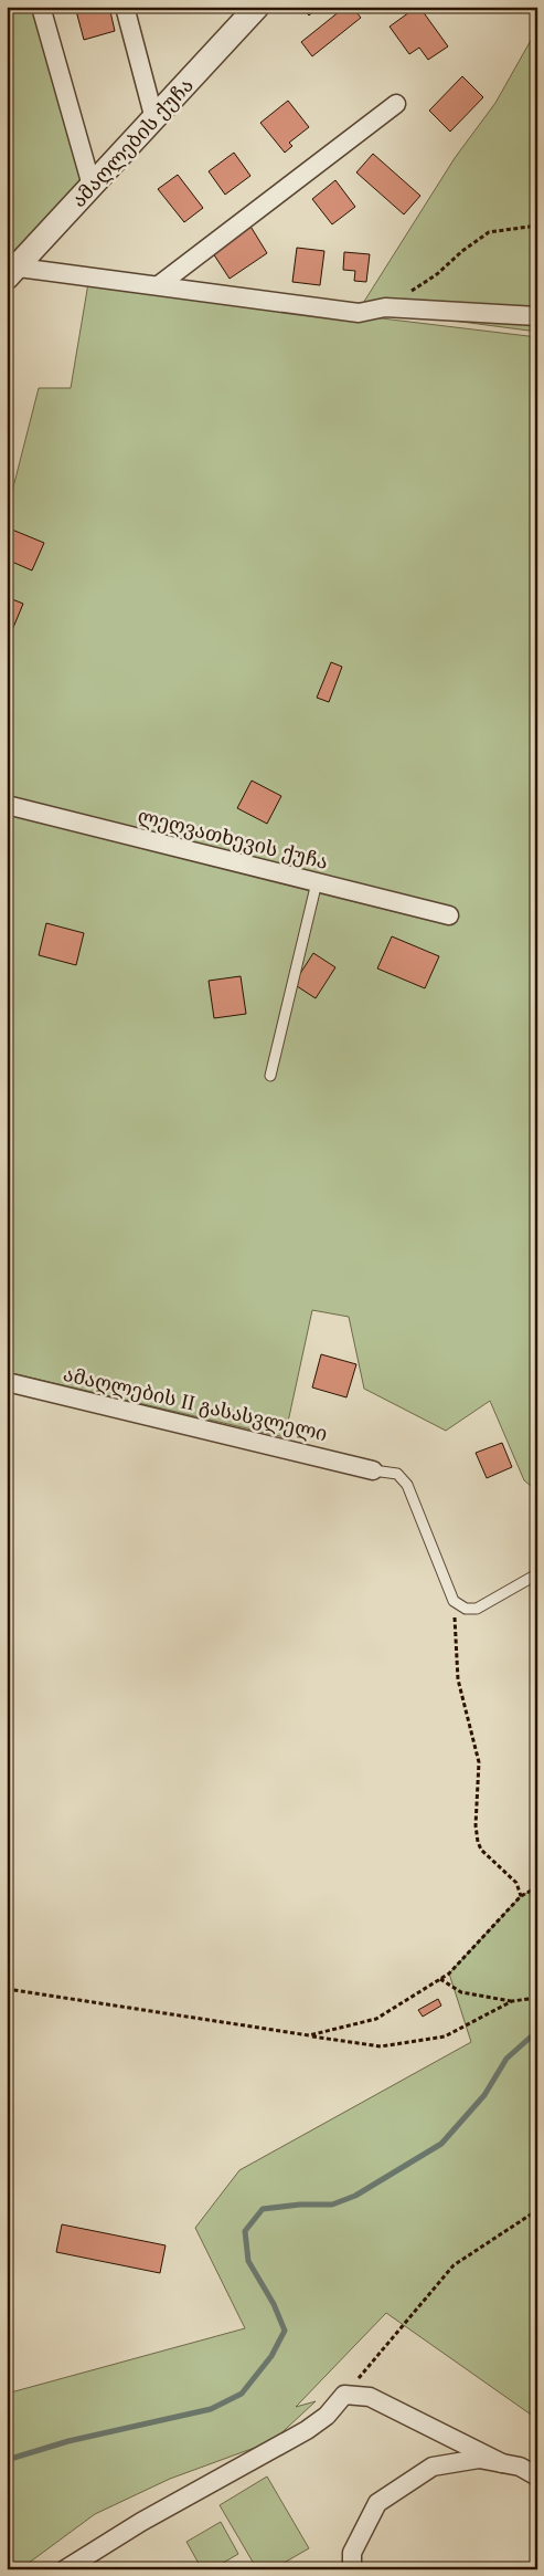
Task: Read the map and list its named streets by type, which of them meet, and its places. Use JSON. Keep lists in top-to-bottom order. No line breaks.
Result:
{"streets":{"street":["ამაღლების ქუჩა","ლეღვათხევის ქუჩა","ამაღლების II გასასვლელი"]}}
